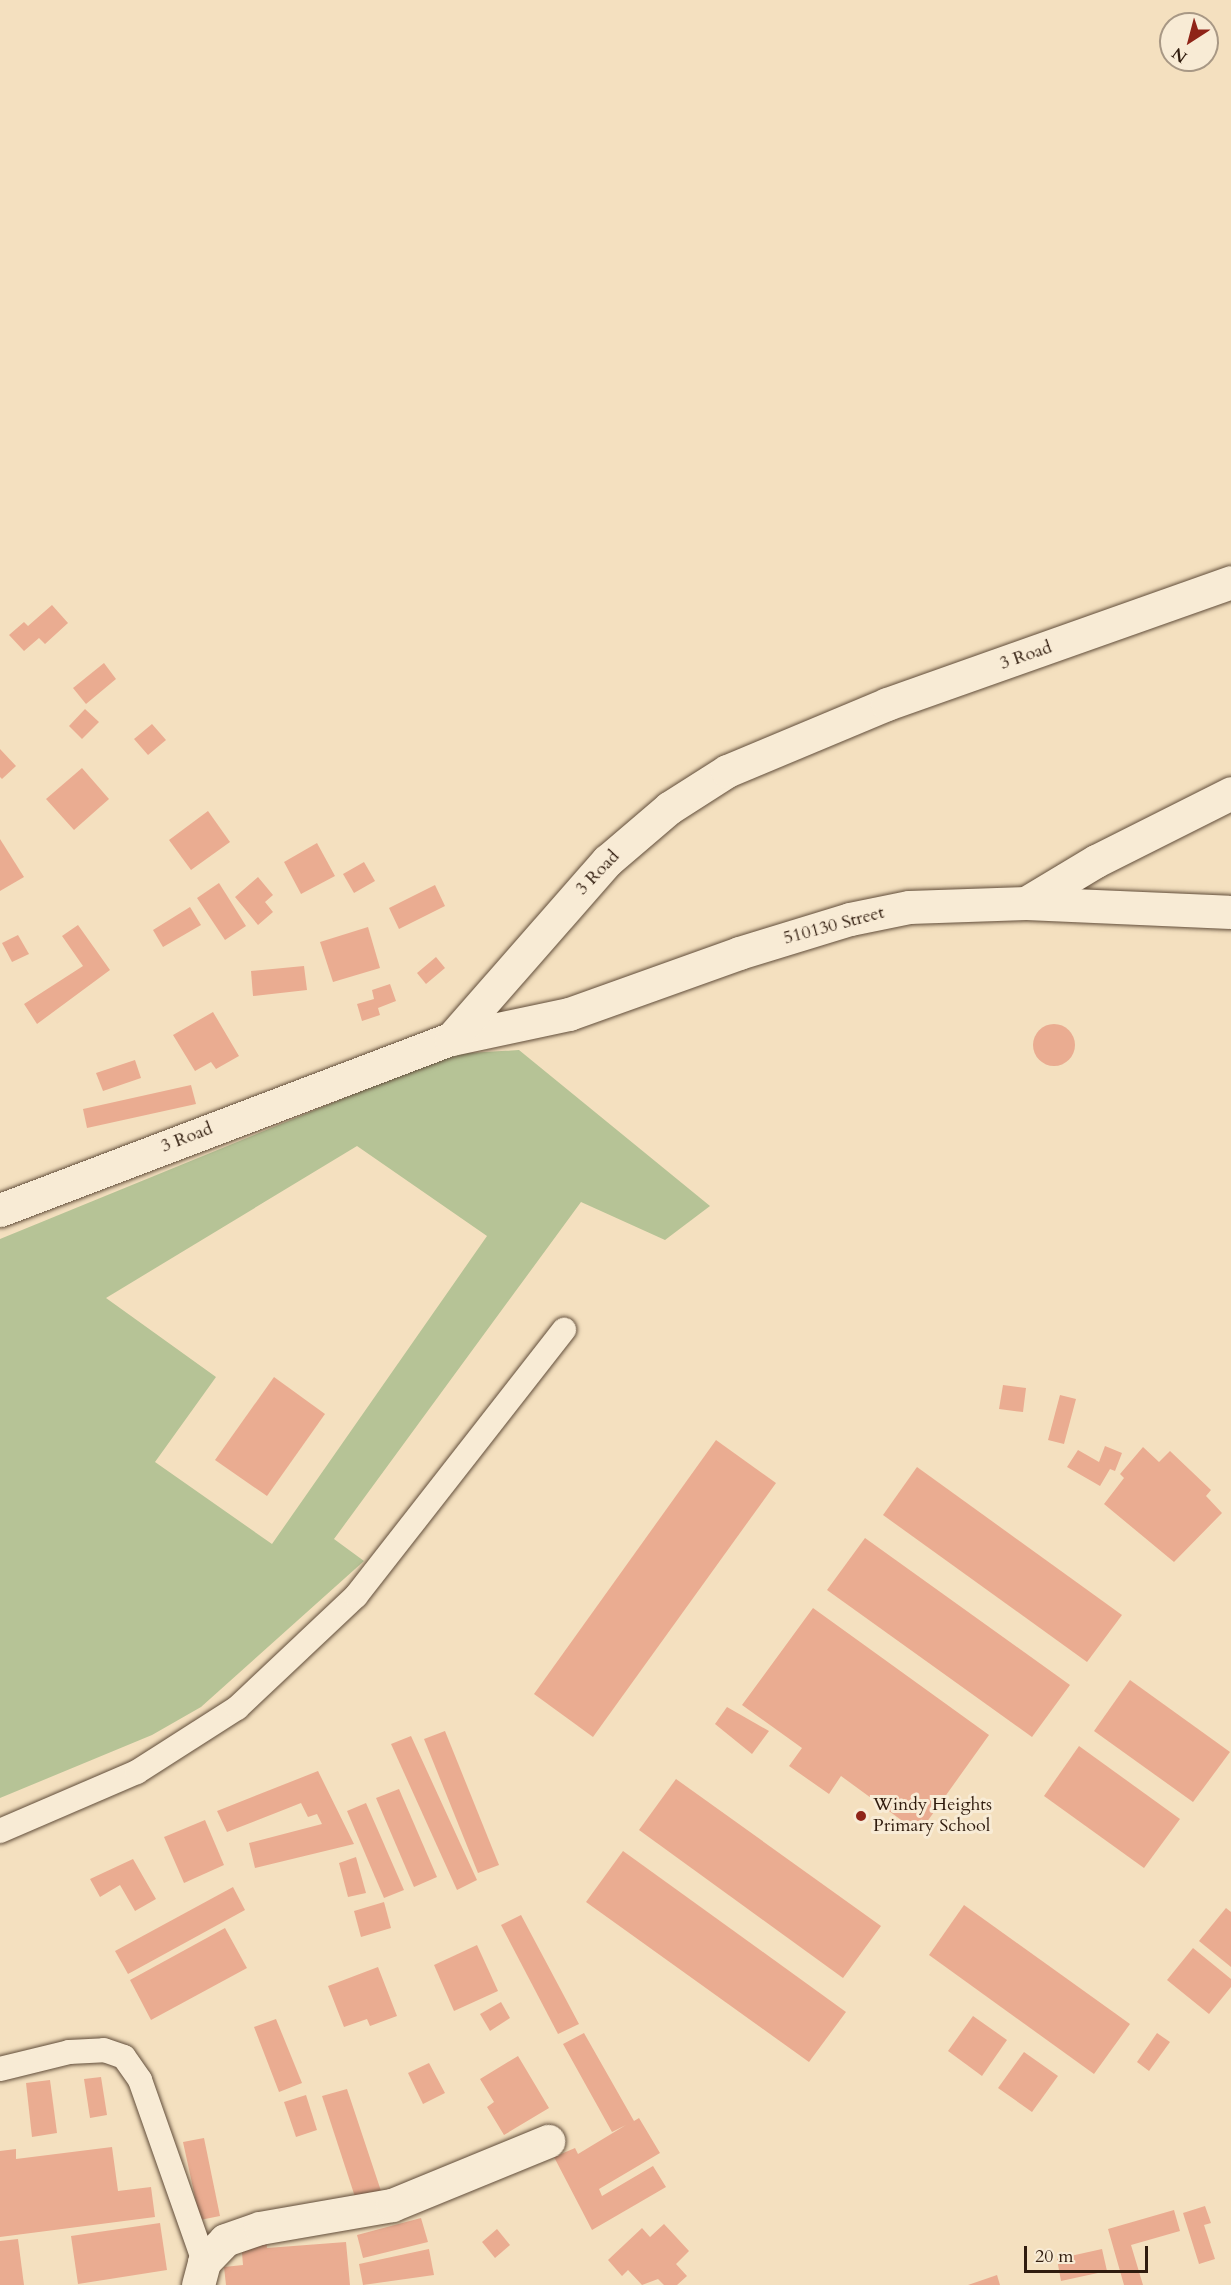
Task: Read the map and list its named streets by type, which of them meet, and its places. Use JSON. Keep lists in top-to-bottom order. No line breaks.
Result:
{"streets":{"street":["3 Road","510130 Street"]},"crossings":[["3 Road","510130 Street"]],"places":["Windy Heights Primary School"],"scale_bar":"20 m","north":"bottom left"}
